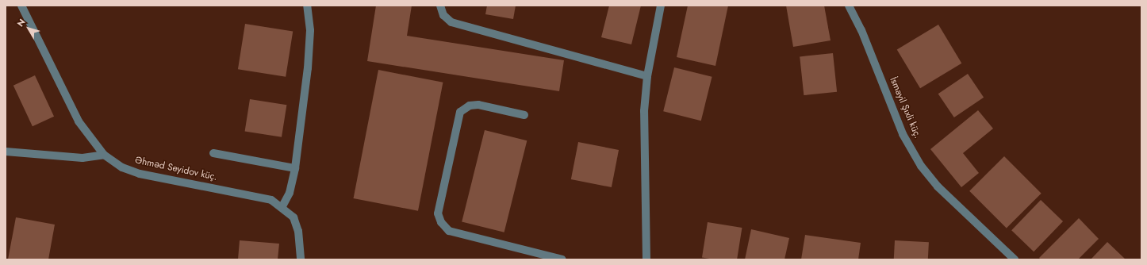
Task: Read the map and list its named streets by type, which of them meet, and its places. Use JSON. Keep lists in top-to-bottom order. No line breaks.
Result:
{"streets":{"street":["İsmayil Şıxli küç.","Əhməd Seyidov küç."]},"north":"top left"}
